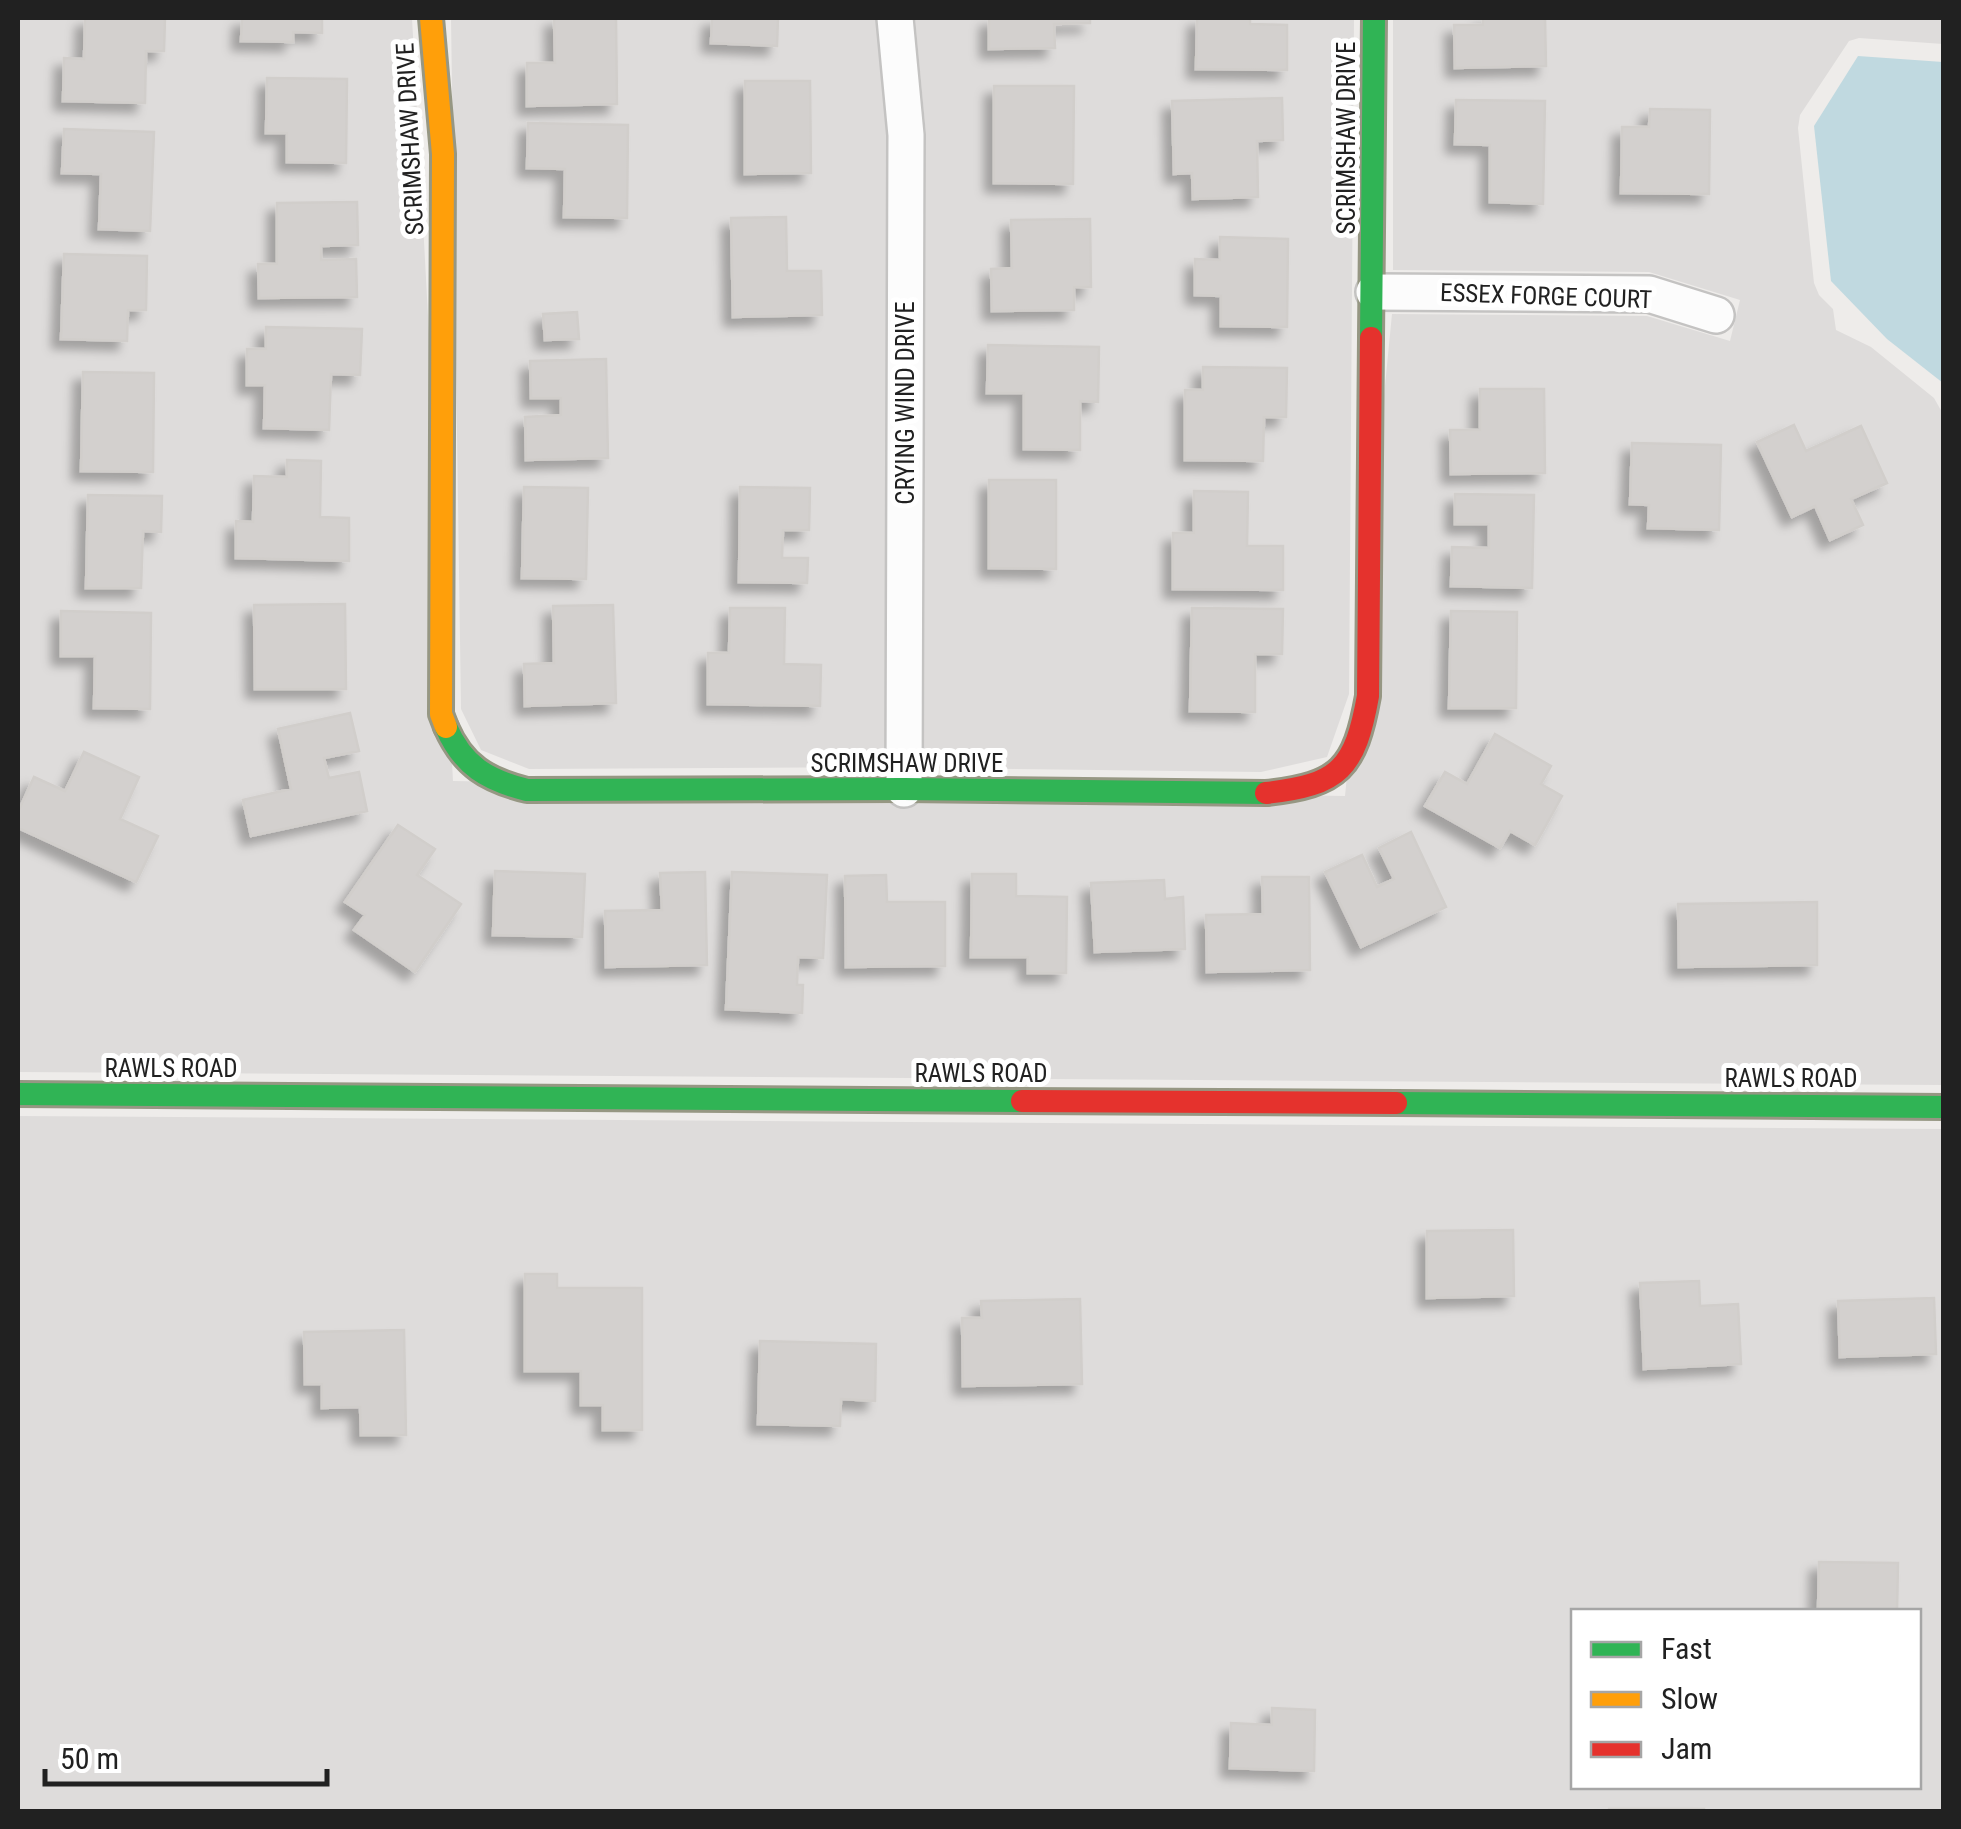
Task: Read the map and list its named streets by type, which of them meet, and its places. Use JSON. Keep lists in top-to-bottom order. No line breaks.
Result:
{"streets":{"street":["SCRIMSHAW DRIVE","ESSEX FORGE COURT","CRYING WIND DRIVE","RAWLS ROAD"]},"crossings":[["SCRIMSHAW DRIVE","ESSEX FORGE COURT"],["SCRIMSHAW DRIVE","CRYING WIND DRIVE"]],"legend":["Fast","Slow","Jam"],"scale_bar":"50 m"}
